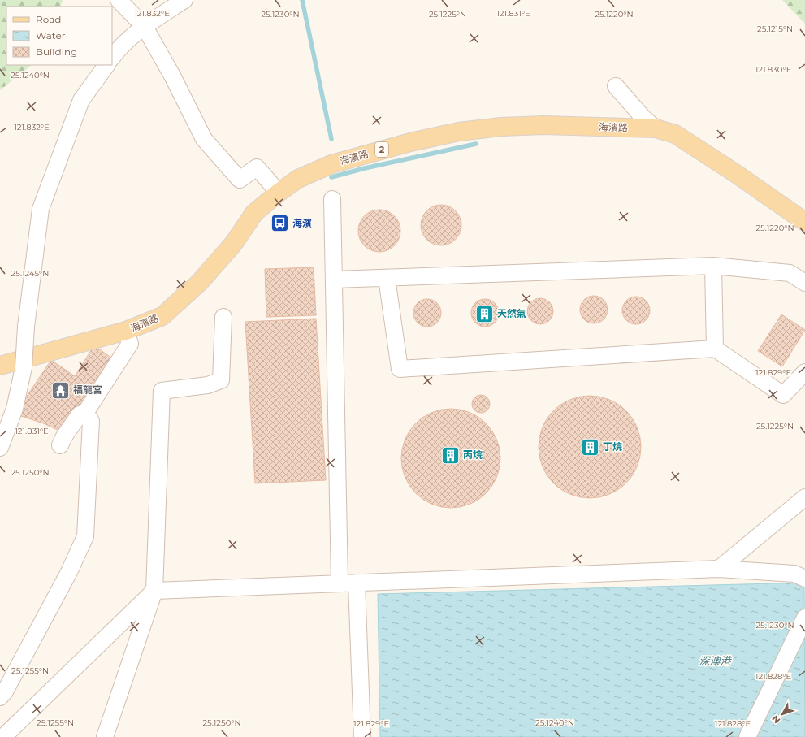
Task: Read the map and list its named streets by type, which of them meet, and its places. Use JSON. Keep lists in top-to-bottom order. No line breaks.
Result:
{"streets":{"main road":["海濱路","2"]},"water":["深澳港"],"places":{"bus stop":["海濱"],"building":["天然氣","丁烷","丙烷"],"temple":["福龍宮"]},"legend":["Road","Water","Building"],"north":"bottom left","coordinates":["121.832°E","121.831°E","25.1220°N","25.1230°N","25.1225°N","25.1215°N","121.830°E","25.1240°N","25.1245°N","121.829°E","25.1250°N","25.1255°N","121.828°E"]}
